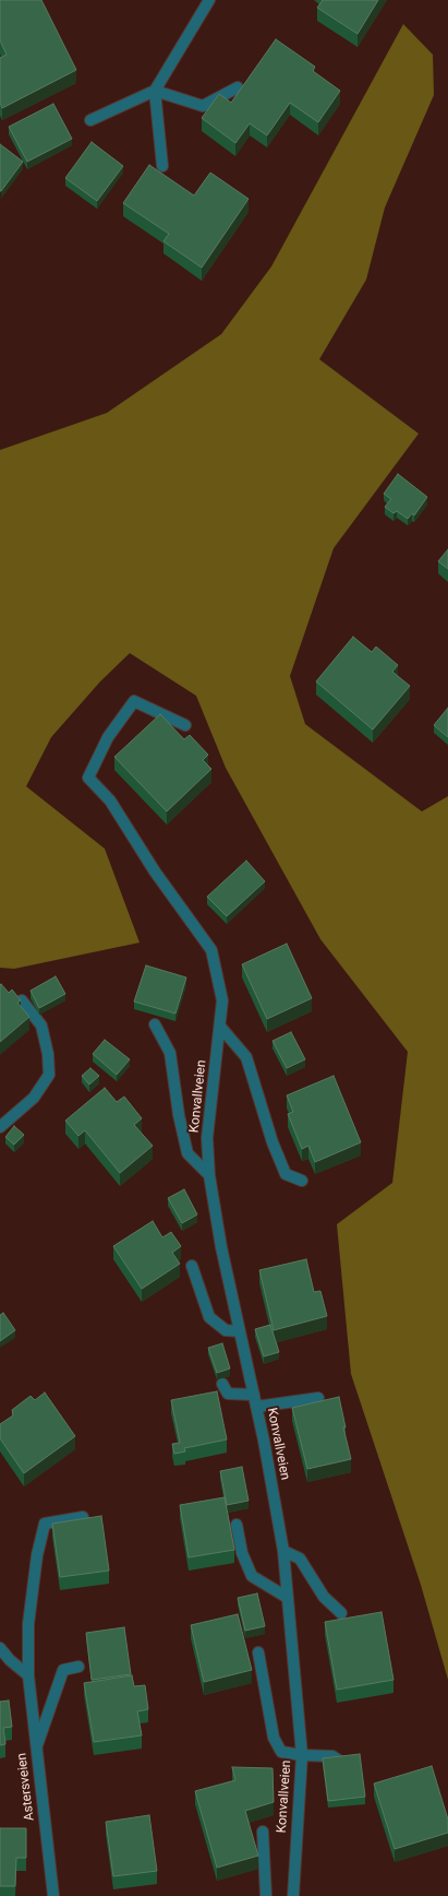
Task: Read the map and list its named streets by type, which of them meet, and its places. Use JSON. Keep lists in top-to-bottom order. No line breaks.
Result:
{"streets":{"street":["Konvallveien","Astersveien"]}}
